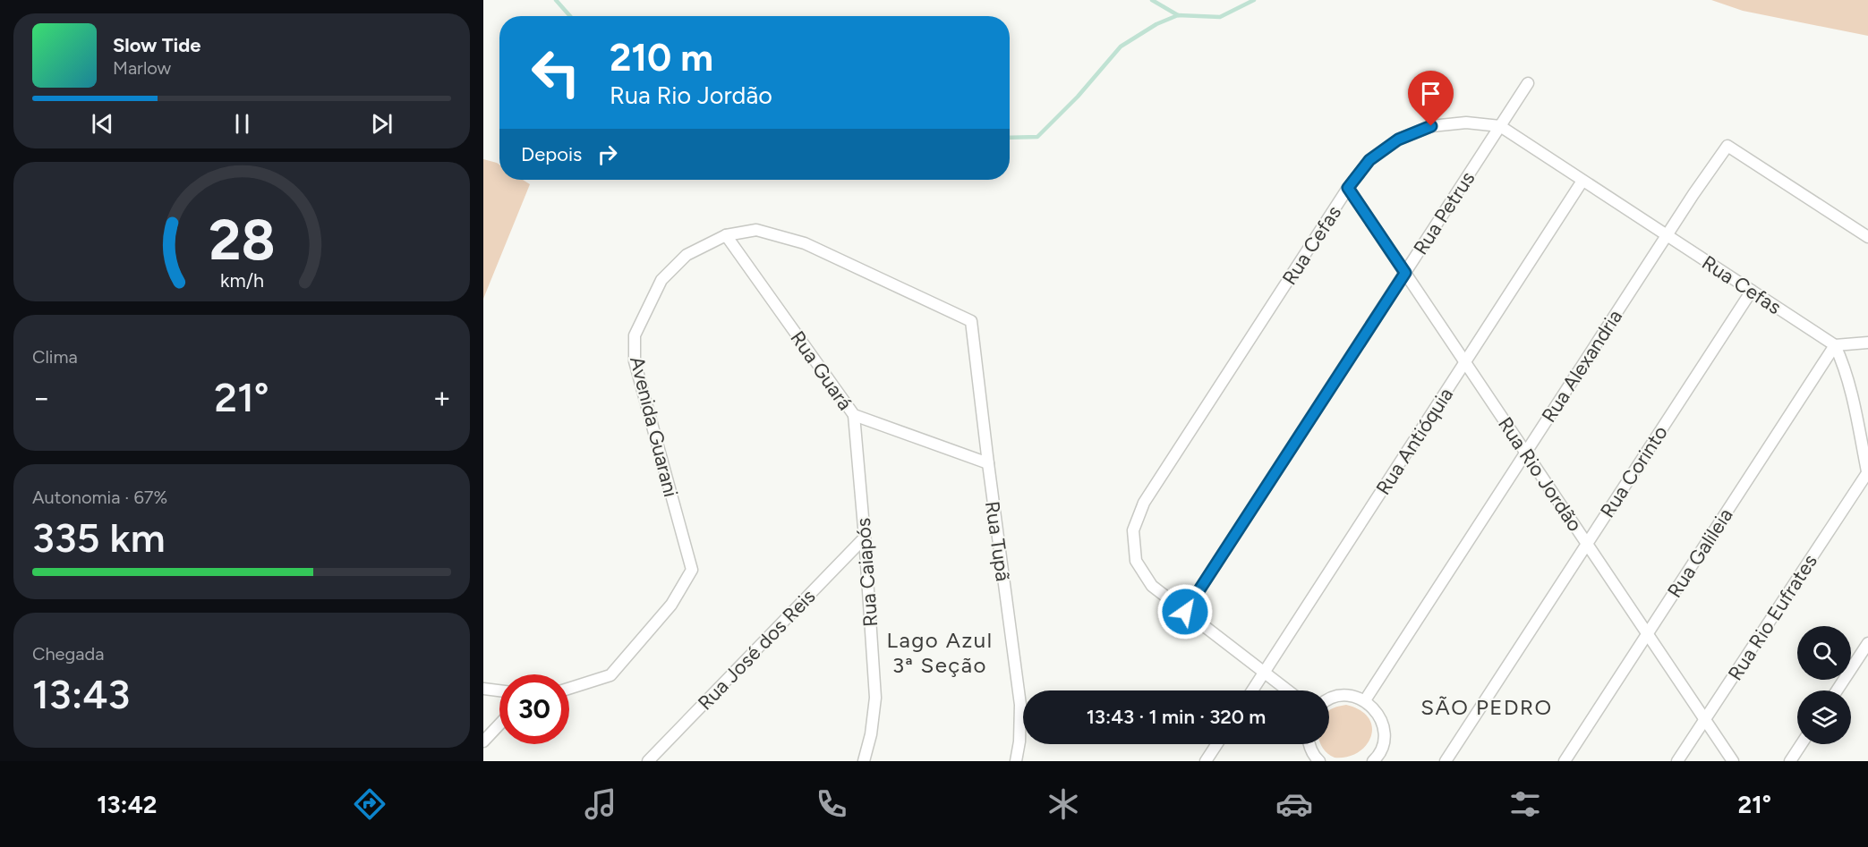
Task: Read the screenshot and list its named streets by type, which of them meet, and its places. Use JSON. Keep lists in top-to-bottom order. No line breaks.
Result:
{"streets":{"street":["Rua Petrus","Rua Cefas","Rua Alexandria","Rua Guará","Avenida Guarani","Rua Antióquia","Rua Corinto","Rua Rio Jordão","Rua Tupã","Rua Galileia","Rua Caiapós","Rua Rio Eufrates","Rua José dos Reis"]},"crossings":[["Rua Petrus","Rua Cefas"],["Rua Petrus","Rua Rio Jordão"],["Rua Cefas","Rua Alexandria"],["Rua Cefas","Rua Antióquia"],["Rua Cefas","Rua Corinto"],["Rua Cefas","Rua Rio Jordão"],["Rua Cefas","Rua Galileia"],["Rua Alexandria","Rua Rio Jordão"],["Rua Guará","Avenida Guarani"],["Rua Guará","Rua Tupã"],["Rua Guará","Rua Caiapós"],["Avenida Guarani","Rua Tupã"],["Rua Antióquia","Rua Rio Jordão"],["Rua Corinto","Rua Rio Jordão"],["Rua Rio Jordão","Rua Galileia"],["Rua Rio Jordão","Rua Rio Eufrates"],["Rua Caiapós","Rua José dos Reis"]],"districts":["Lago Azul 3ª Seção","SÃO PEDRO"],"page":{"turn":["210 m","Rua Rio Jordão"],"song":["Slow Tide","Marlow"],"then":"Depois","tile":["Clima",["Autonomia · 67%","335 km"],["Chegada","13:43"]],"heat":["−","21°","+"],"limit":"30","trip":"13:43 · 1 min · 320 m","tabs":["13:42","21°"],"gauge":["28","km/h"]}}
